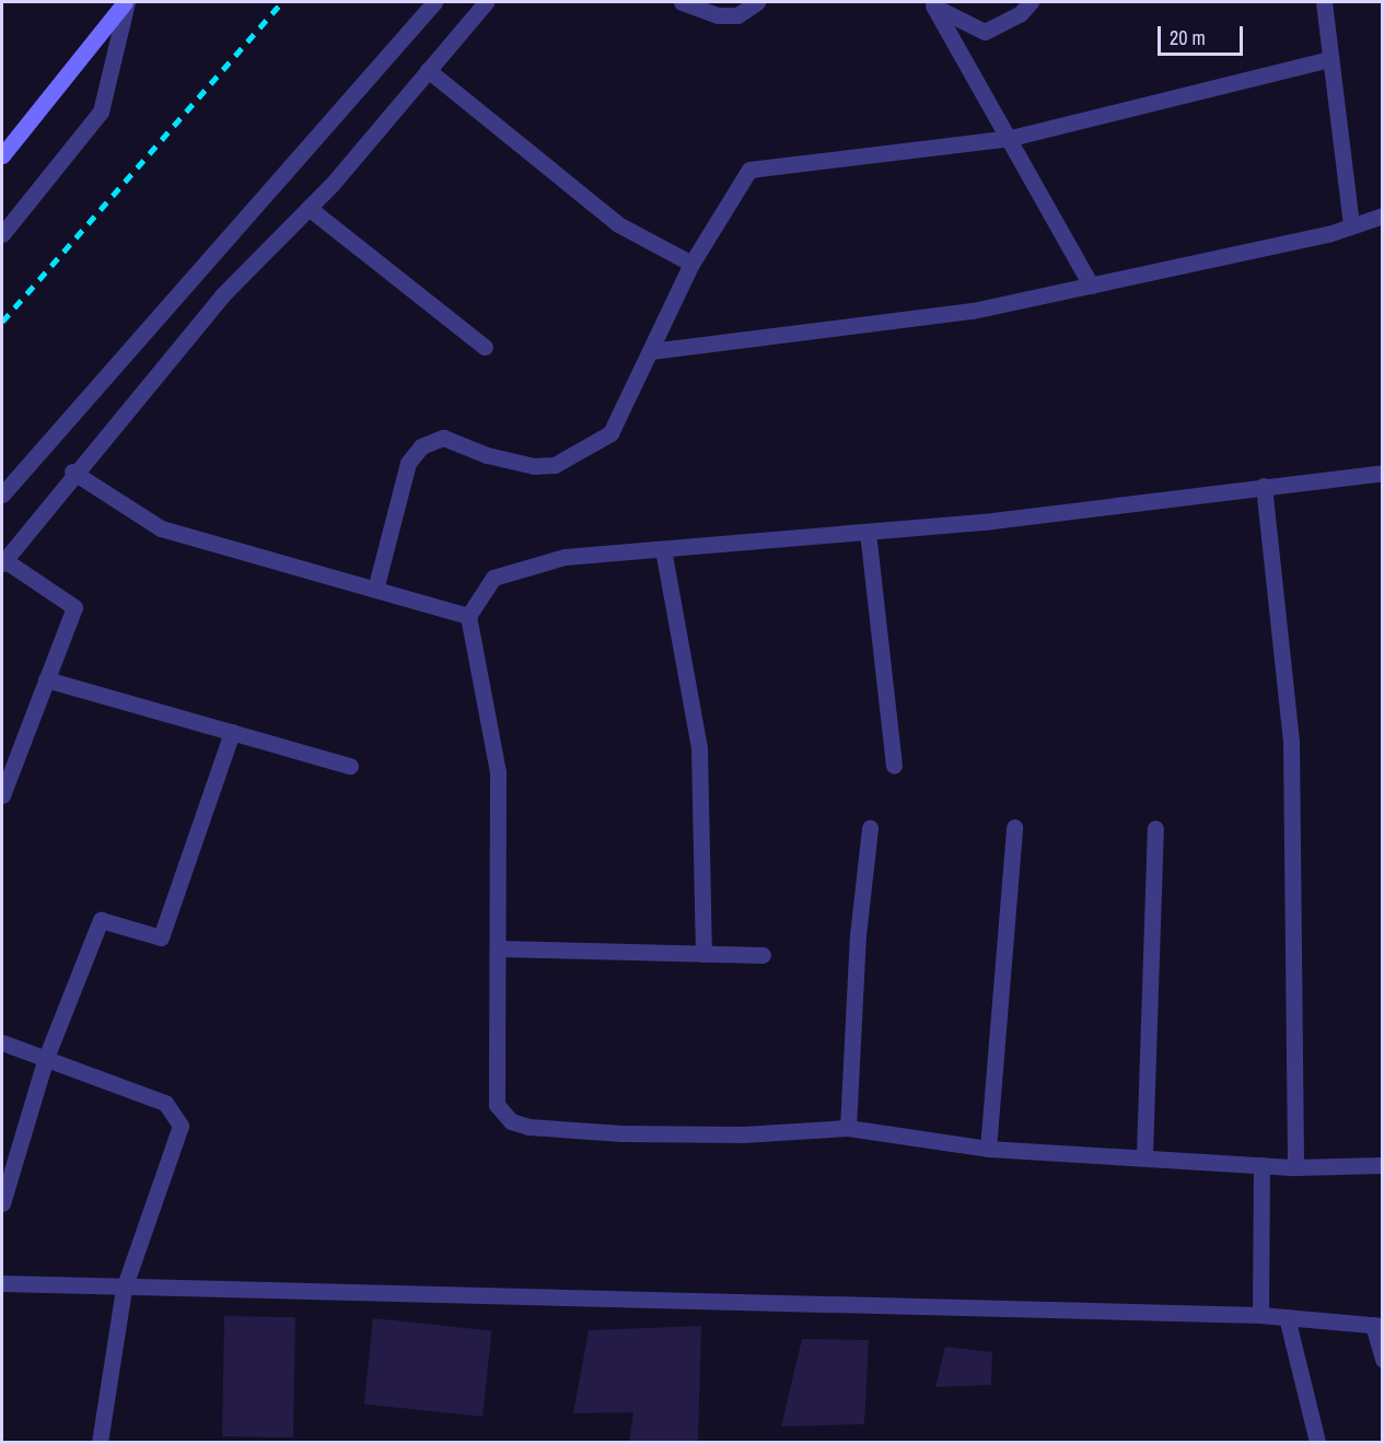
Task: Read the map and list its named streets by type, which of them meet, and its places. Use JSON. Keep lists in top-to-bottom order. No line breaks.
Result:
{"scale_bar":"20 m"}
